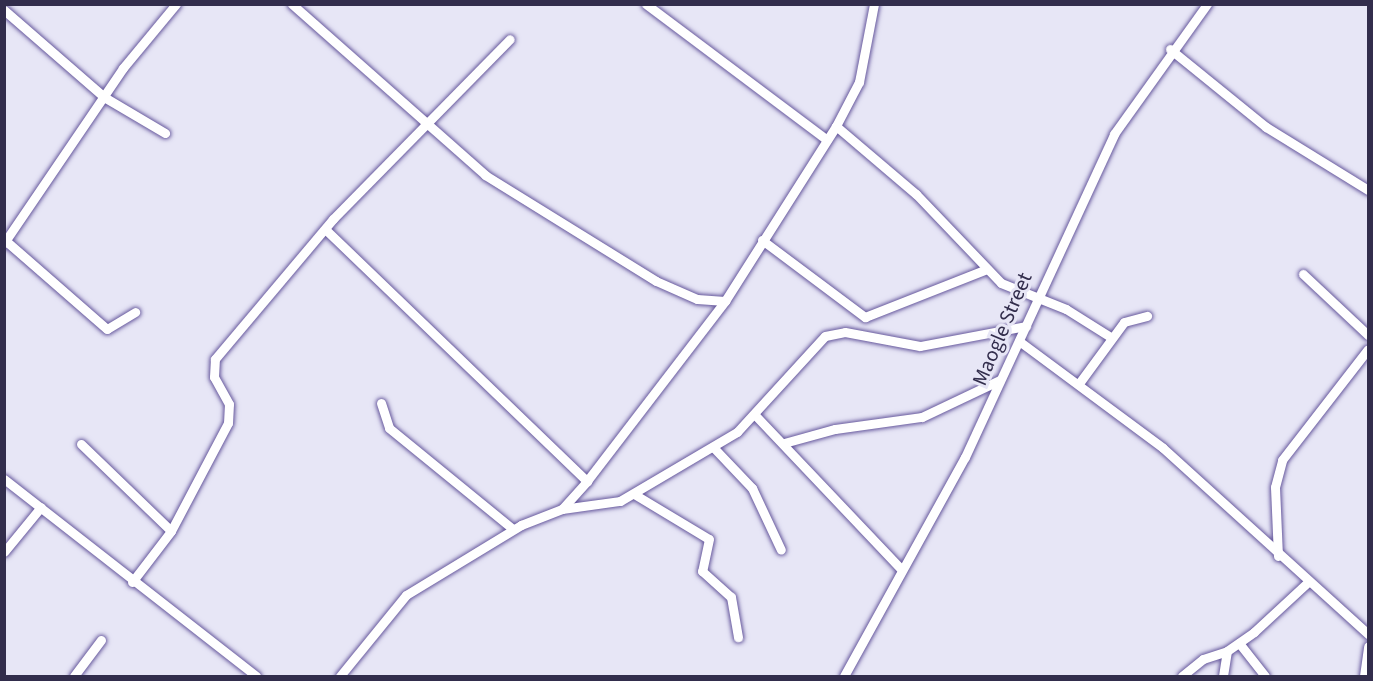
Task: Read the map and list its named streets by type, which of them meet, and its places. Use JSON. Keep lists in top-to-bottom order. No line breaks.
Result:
{"streets":{"street":["Maogle Street"]}}
